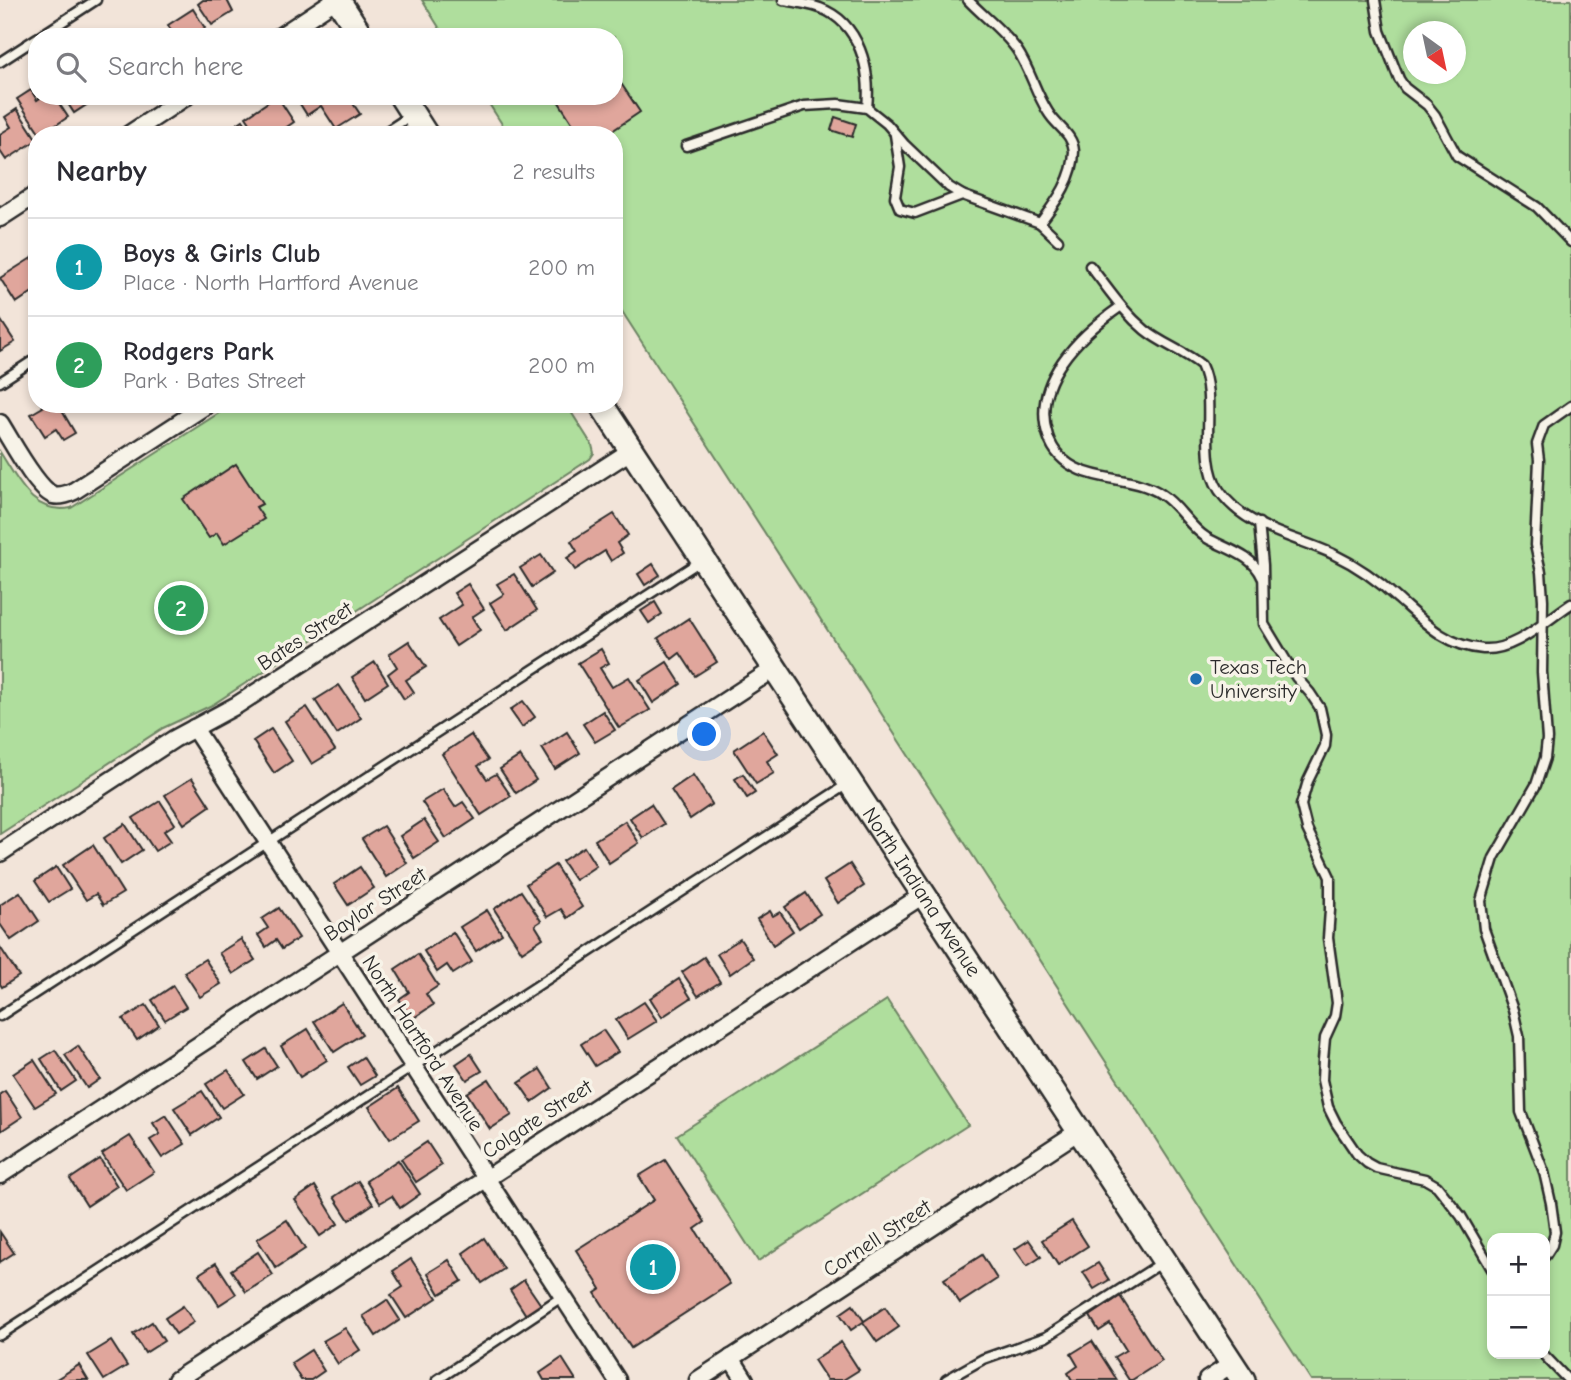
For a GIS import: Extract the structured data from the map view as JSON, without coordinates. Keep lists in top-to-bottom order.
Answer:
{
  "streets": {
    "main road": ["North Indiana Avenue"],
    "street": [
      "Bates Street",
      "Baylor Street",
      "North Hartford Avenue",
      "Colgate Street",
      "Cornell Street"
    ]
  },
  "crossings": [
    ["Bates Street", "North Indiana Avenue"],
    ["Bates Street", "North Hartford Avenue"],
    ["North Indiana Avenue", "Baylor Street"],
    ["North Indiana Avenue", "Colgate Street"],
    ["North Indiana Avenue", "Cornell Street"],
    ["Baylor Street", "North Hartford Avenue"],
    ["North Hartford Avenue", "Colgate Street"]
  ],
  "places": ["Texas Tech University"],
  "north": "bottom right",
  "page": {
    "search": "Search here",
    "heading": ["Nearby", "2 results"],
    "list": [
      {
        "mark": "1",
        "name": "Boys & Girls Club",
        "note": "Place · North Hartford Avenue",
        "value": "200 m"
      },
      {
        "mark": "2",
        "name": "Rodgers Park",
        "note": "Park · Bates Street",
        "value": "200 m"
      }
    ],
    "pins": ["2", "1"],
    "map_buttons": ["+", "−"]
  }
}
